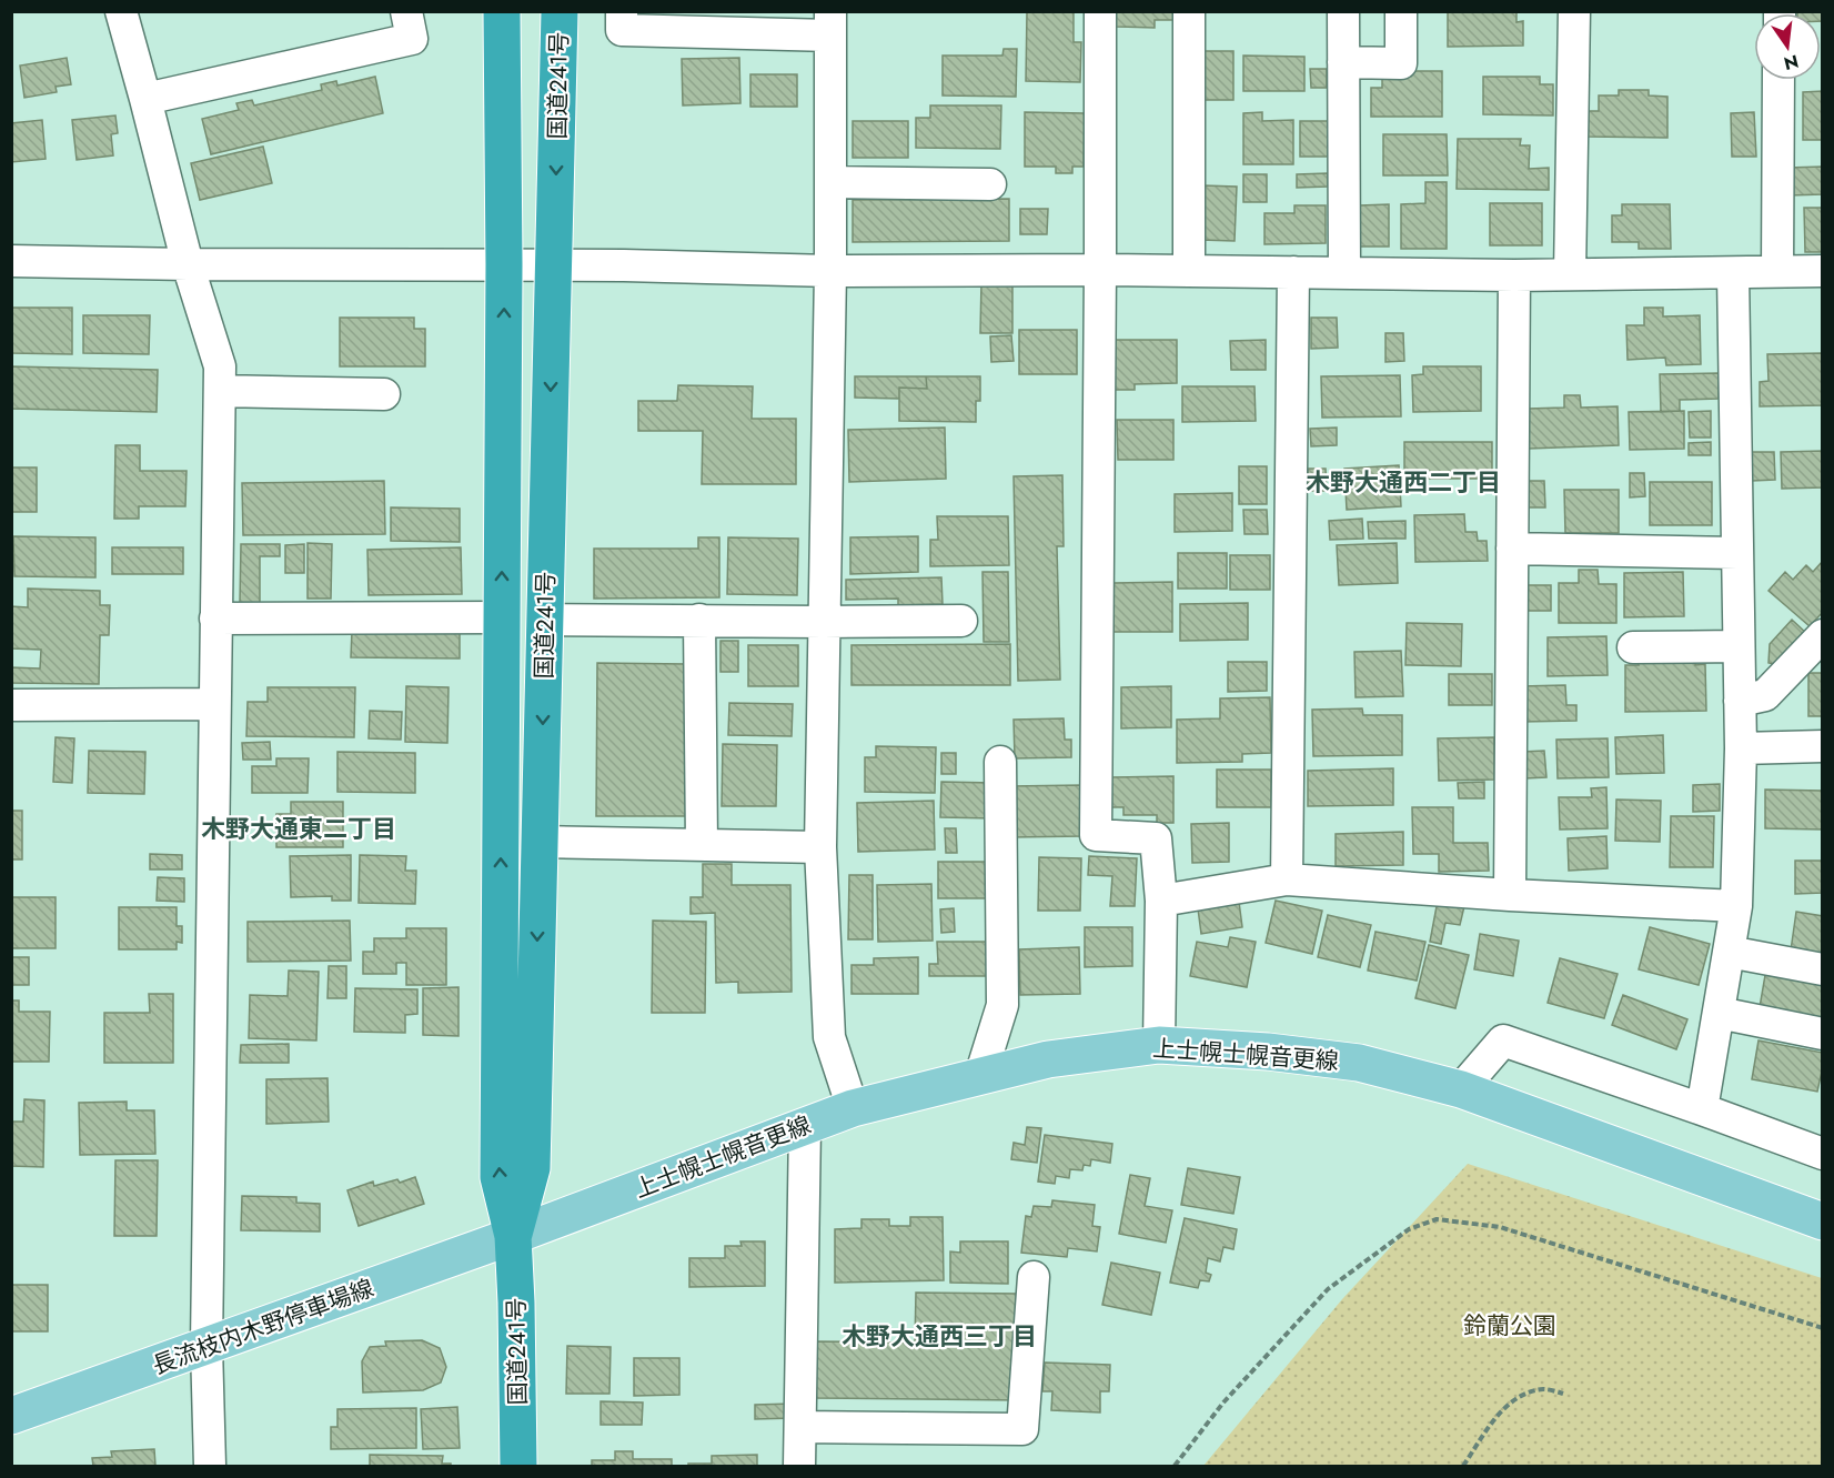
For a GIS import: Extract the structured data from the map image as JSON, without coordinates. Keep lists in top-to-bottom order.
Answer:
{
  "streets": {
    "highway": ["国道241号"],
    "main road": ["上士幌士幌音更線", "長流枝内木野停車場線"]
  },
  "crossings": [
    ["国道241号", "上士幌士幌音更線"],
    ["国道241号", "長流枝内木野停車場線"],
    ["上士幌士幌音更線", "長流枝内木野停車場線"]
  ],
  "districts": ["木野大通西二丁目", "木野大通東二丁目", "木野大通西三丁目"],
  "parks": ["鈴蘭公園"],
  "north": "bottom"
}
